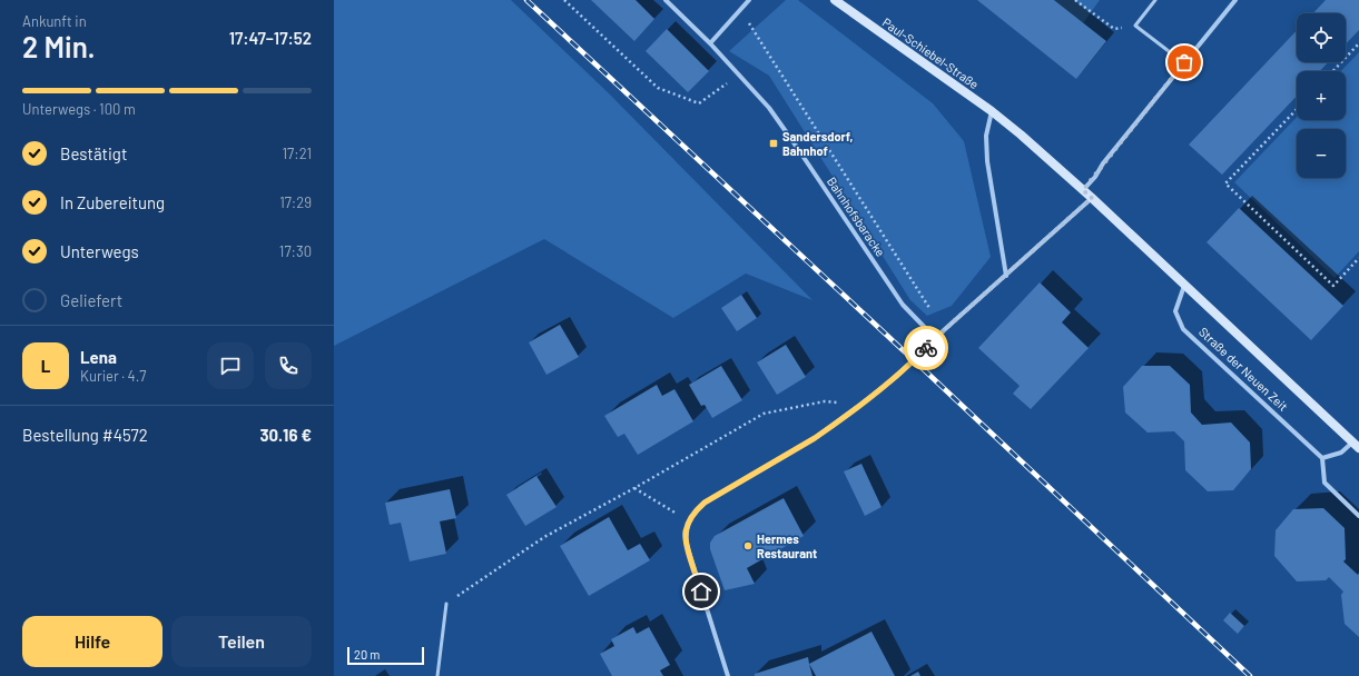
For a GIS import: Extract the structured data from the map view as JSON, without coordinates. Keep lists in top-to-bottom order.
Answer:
{
  "streets": {
    "street": ["Paul-Schiebel-Straße", "Bahnhofsbaracke", "Straße der Neuen Zeit"]
  },
  "crossings": [
    ["Paul-Schiebel-Straße", "Straße der Neuen Zeit"]
  ],
  "places": {
    "transit": ["Sandersdorf, Bahnhof"],
    "other": ["Hermes Restaurant"]
  },
  "scale_bar": "20 m",
  "page": {
    "heading": ["2 Min.", "Ankunft in", "17:47–17:52"],
    "panel": [
      "Lena",
      "Kurier · 4.7",
      "Bestellung #4572",
      "30.16 €"
    ],
    "map_buttons": ["+", "−"],
    "bar": "Unterwegs · 100 m",
    "list": [
      ["Bestätigt", "17:21"],
      ["In Zubereitung", "17:29"],
      ["Unterwegs", "17:30"],
      "Geliefert"
    ],
    "round": "L",
    "buttons": ["Hilfe", "Teilen"],
    "scale": "20 m"
  }
}
